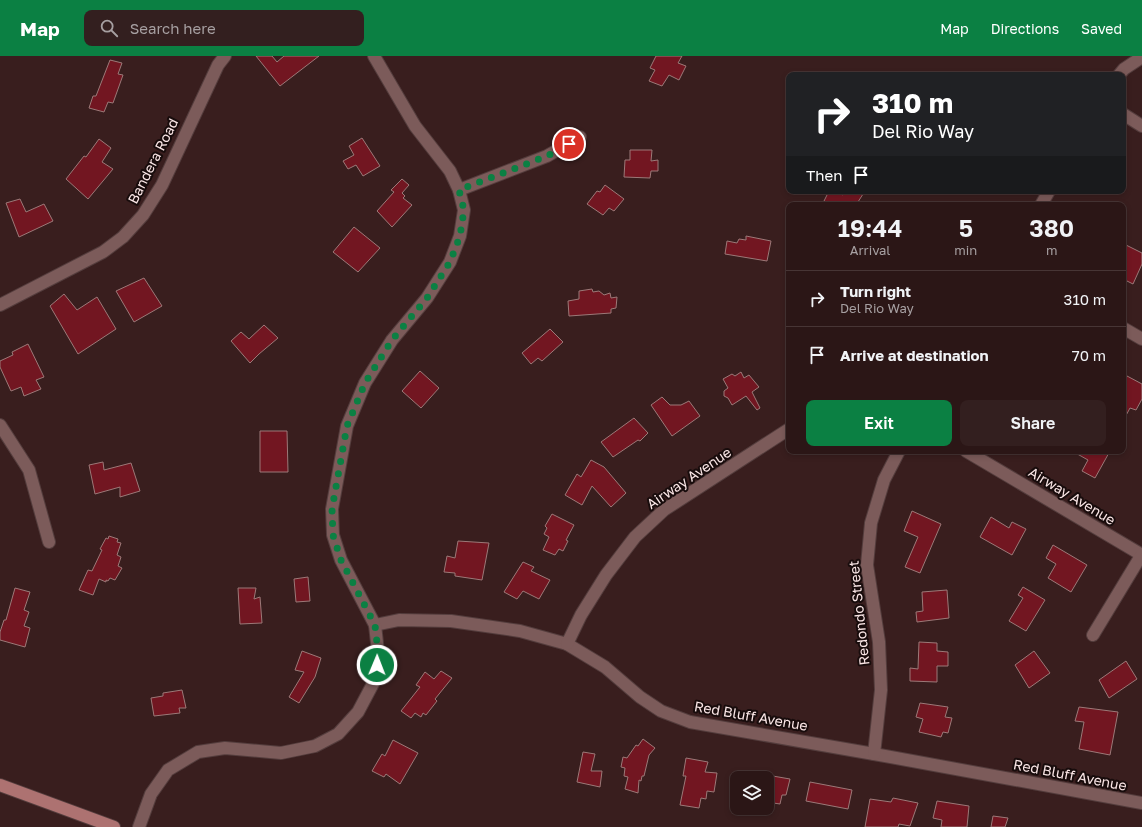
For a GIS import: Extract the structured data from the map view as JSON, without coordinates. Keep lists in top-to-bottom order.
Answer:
{
  "streets": {
    "street": [
      "Bandera Road",
      "Airway Avenue",
      "Redondo Street",
      "Red Bluff Avenue"
    ]
  },
  "crossings": [
    ["Airway Avenue", "Red Bluff Avenue"],
    ["Redondo Street", "Red Bluff Avenue"]
  ],
  "page": {
    "header": "Map",
    "search": "Search here",
    "nav": ["Map", "Directions", "Saved"],
    "turn": ["310 m", "Del Rio Way"],
    "then": "Then",
    "eta": [
      "19:44",
      "Arrival",
      "5",
      "min",
      "380",
      "m"
    ],
    "list": [
      {
        "name": "Turn right",
        "note": "Del Rio Way",
        "value": "310 m"
      },
      {
        "name": "Arrive at destination",
        "value": "70 m"
      }
    ],
    "buttons": ["Exit", "Share"]
  }
}
